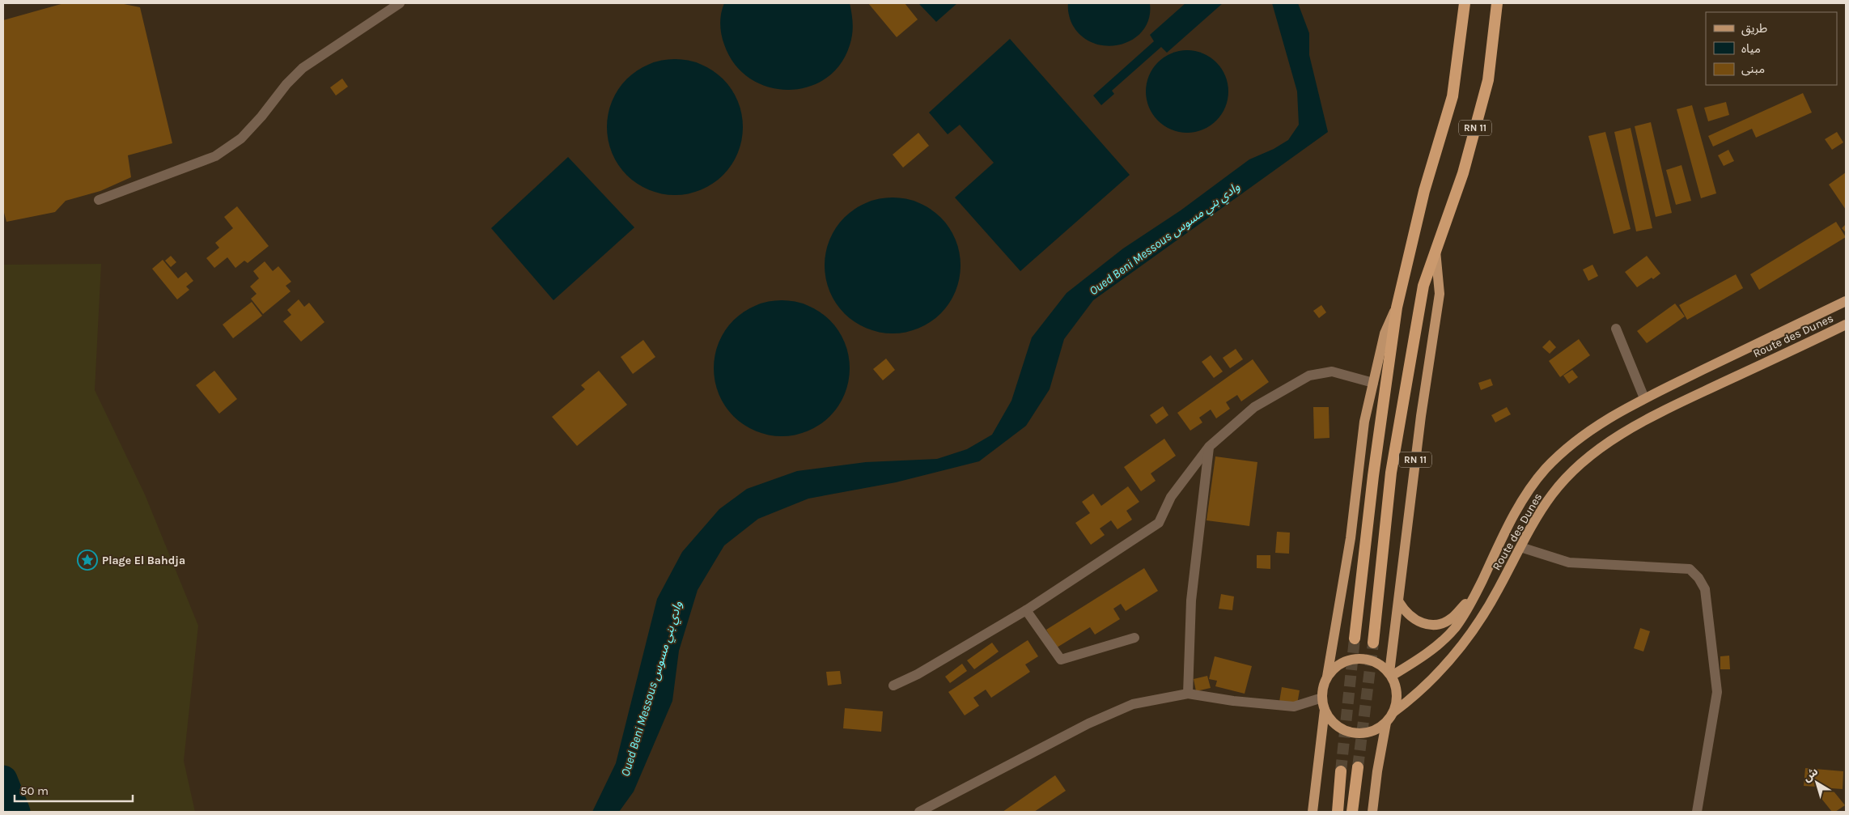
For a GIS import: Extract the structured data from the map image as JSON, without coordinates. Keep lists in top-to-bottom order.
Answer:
{
  "streets": {
    "highway": ["RN 11"],
    "main road": ["Route des Dunes"]
  },
  "crossings": [
    ["RN 11", "Route des Dunes"]
  ],
  "water": ["Oued Beni Messous وادي بني مسوس"],
  "places": {
    "place": ["Plage El Bahdja"]
  },
  "legend": ["طريق", "مياه", "مبنى"],
  "scale_bar": "50 m",
  "north": "top left"
}
